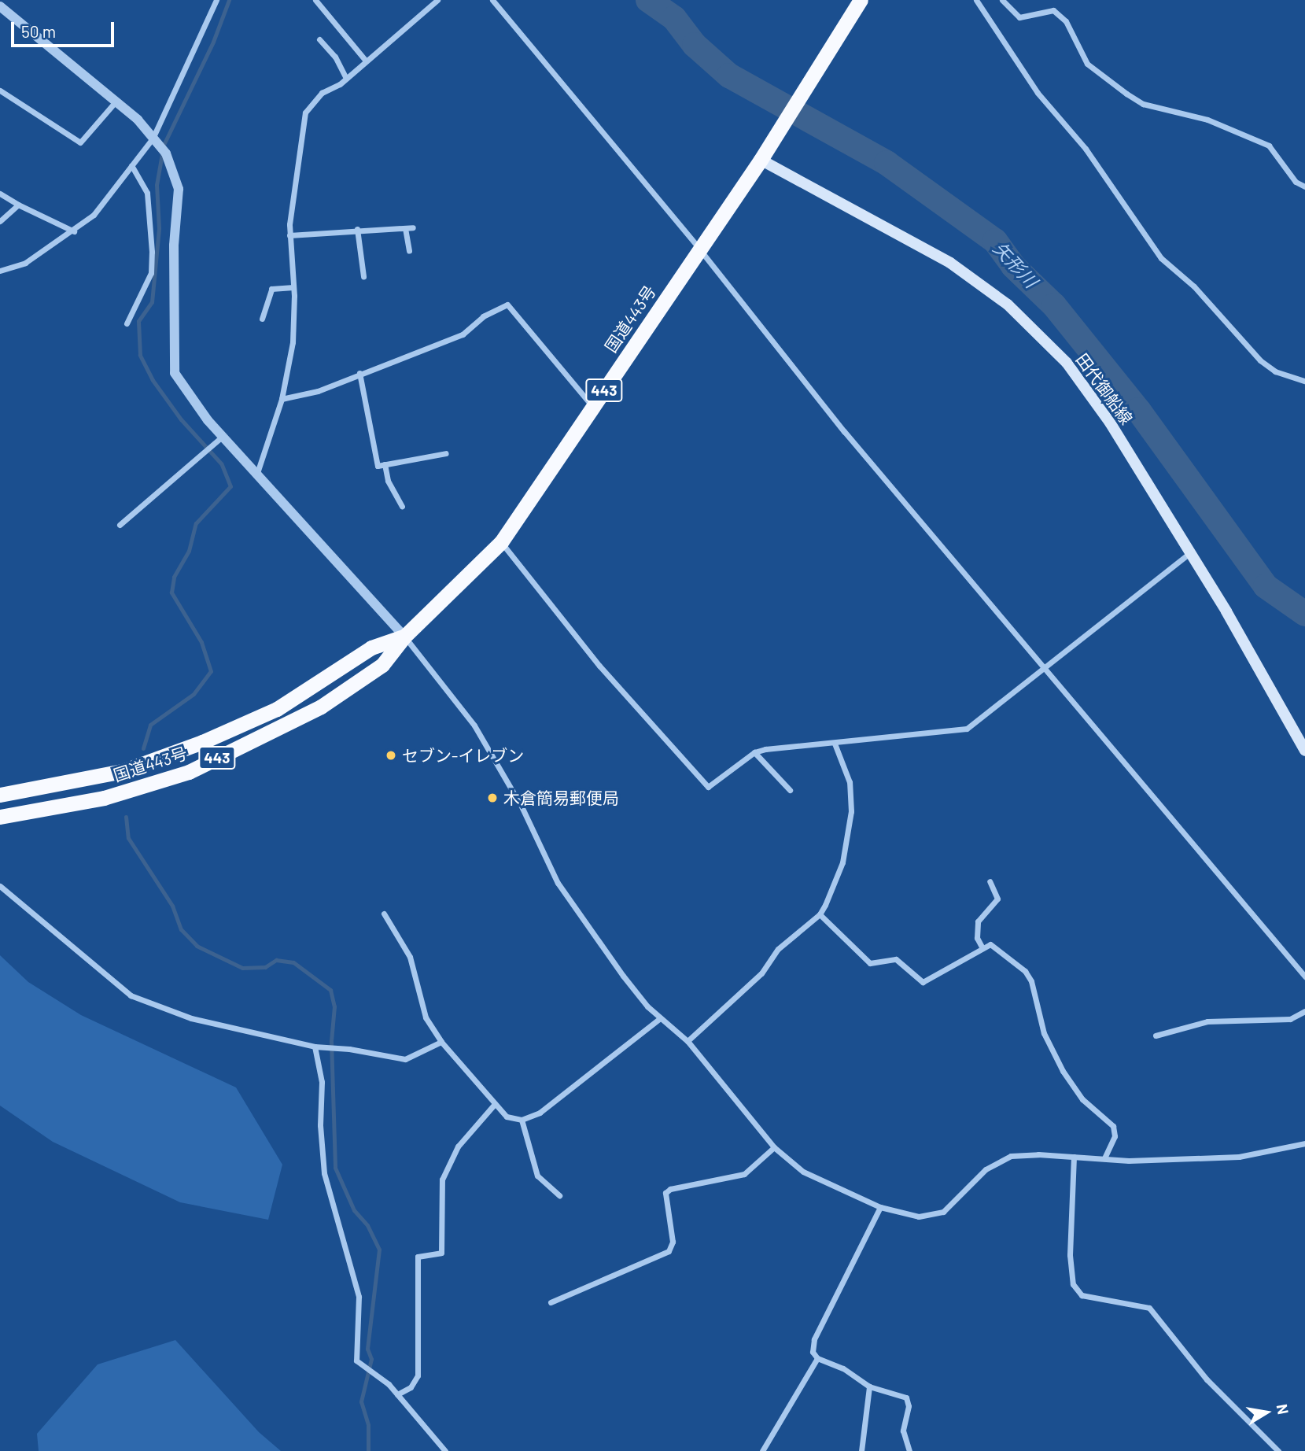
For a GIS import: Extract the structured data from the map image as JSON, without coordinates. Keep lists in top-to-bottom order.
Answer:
{
  "streets": {
    "highway": ["国道443号", "443"],
    "main road": ["田代御船線"]
  },
  "crossings": [
    ["国道443号", "田代御船線"]
  ],
  "water": ["矢形川"],
  "places": ["セブン-イレブン", "木倉簡易郵便局"],
  "scale_bar": "50 m",
  "north": "right"
}
